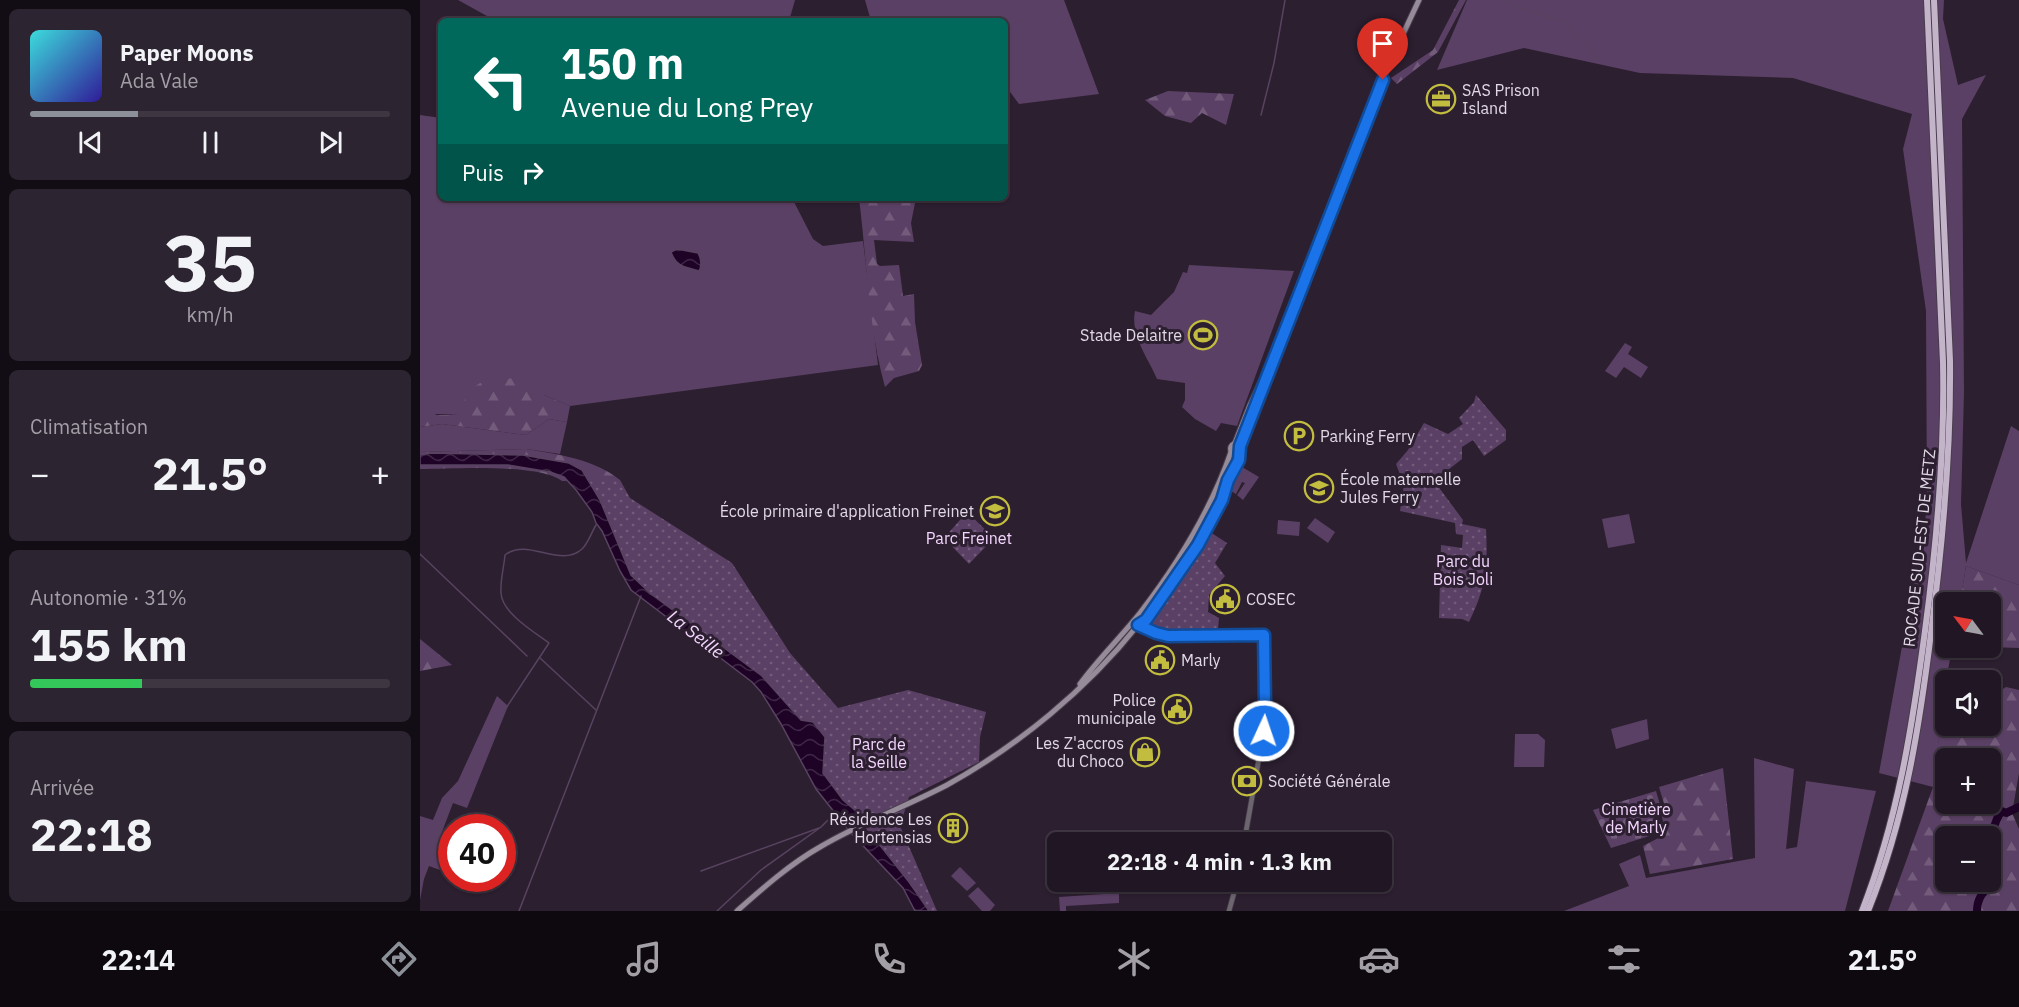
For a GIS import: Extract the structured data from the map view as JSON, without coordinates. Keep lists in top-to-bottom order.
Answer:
{
  "streets": {
    "highway": ["ROCADE SUD-EST DE METZ"]
  },
  "water": ["La Seille"],
  "parks": [
    "Parc Freinet",
    "Parc du Bois Joli",
    "Parc de la Seille",
    "Cimetière de Marly"
  ],
  "places": {
    "office": ["SAS Prison Island"],
    "sports": ["Stade Delaitre"],
    "parking": ["Parking Ferry"],
    "school or university": ["École maternelle Jules Ferry", "École primaire d'application Freinet"],
    "public building": ["COSEC", "Marly", "Police municipale"],
    "shop": ["Les Z'accros du Choco"],
    "bank": ["Société Générale"],
    "building": ["Résidence Les Hortensias"]
  },
  "north": "top left",
  "page": {
    "turn": ["150 m", "Avenue du Long Prey"],
    "song": ["Paper Moons", "Ada Vale"],
    "then": "Puis",
    "tile": [
      ["35", "km/h"],
      "Climatisation",
      ["Autonomie · 31%", "155 km"],
      ["Arrivée", "22:18"]
    ],
    "heat": ["−", "21.5°", "+"],
    "map_buttons": ["+", "−"],
    "limit": "40",
    "trip": "22:18 · 4 min · 1.3 km",
    "tabs": ["22:14", "21.5°"]
  }
}
